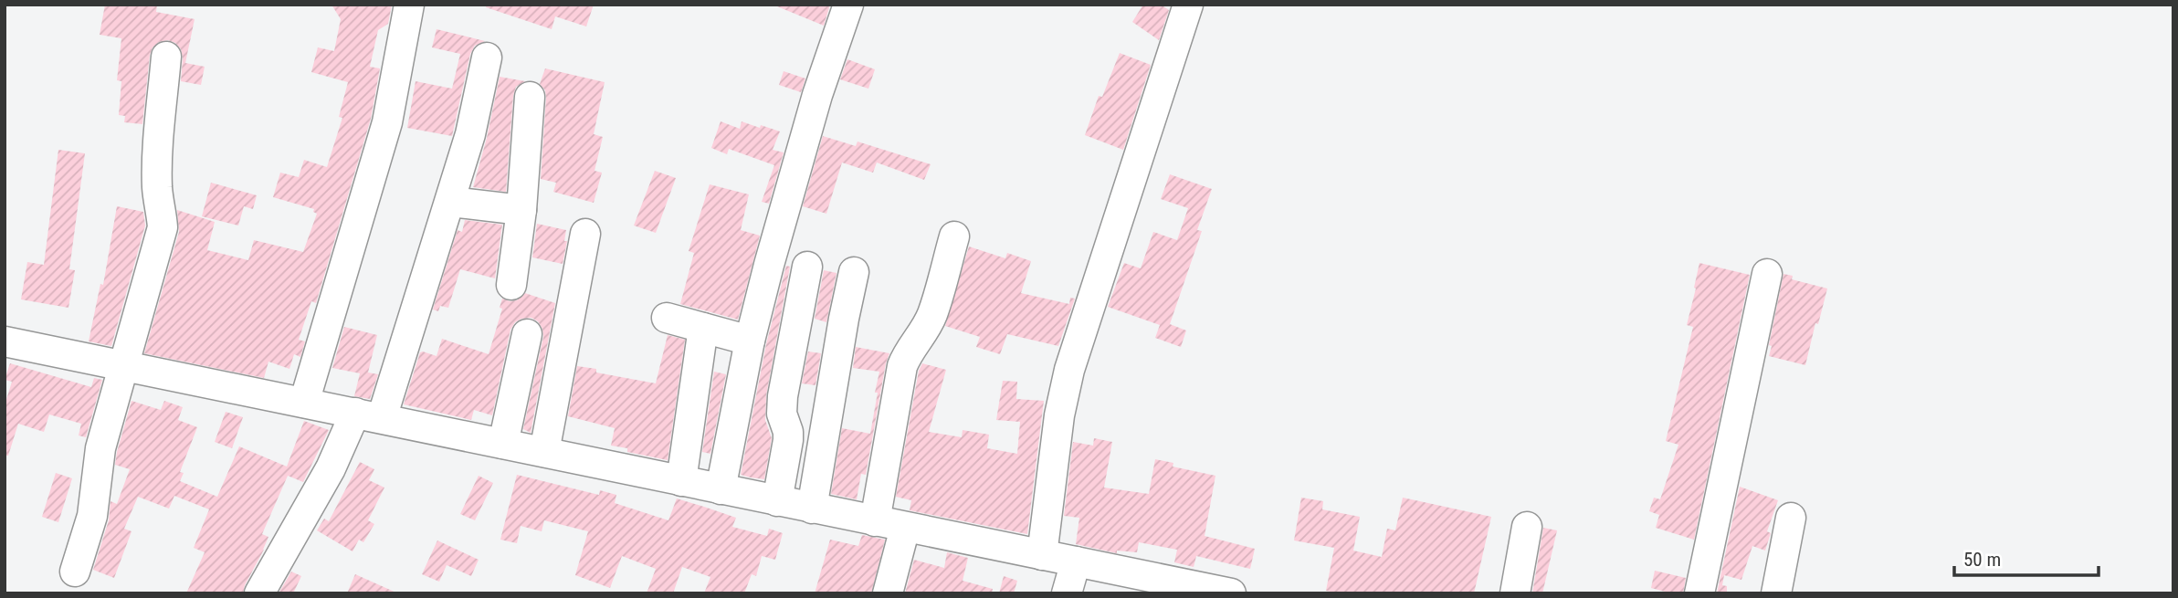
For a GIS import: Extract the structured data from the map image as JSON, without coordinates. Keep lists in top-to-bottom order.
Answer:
{
  "scale_bar": "50 m"
}
